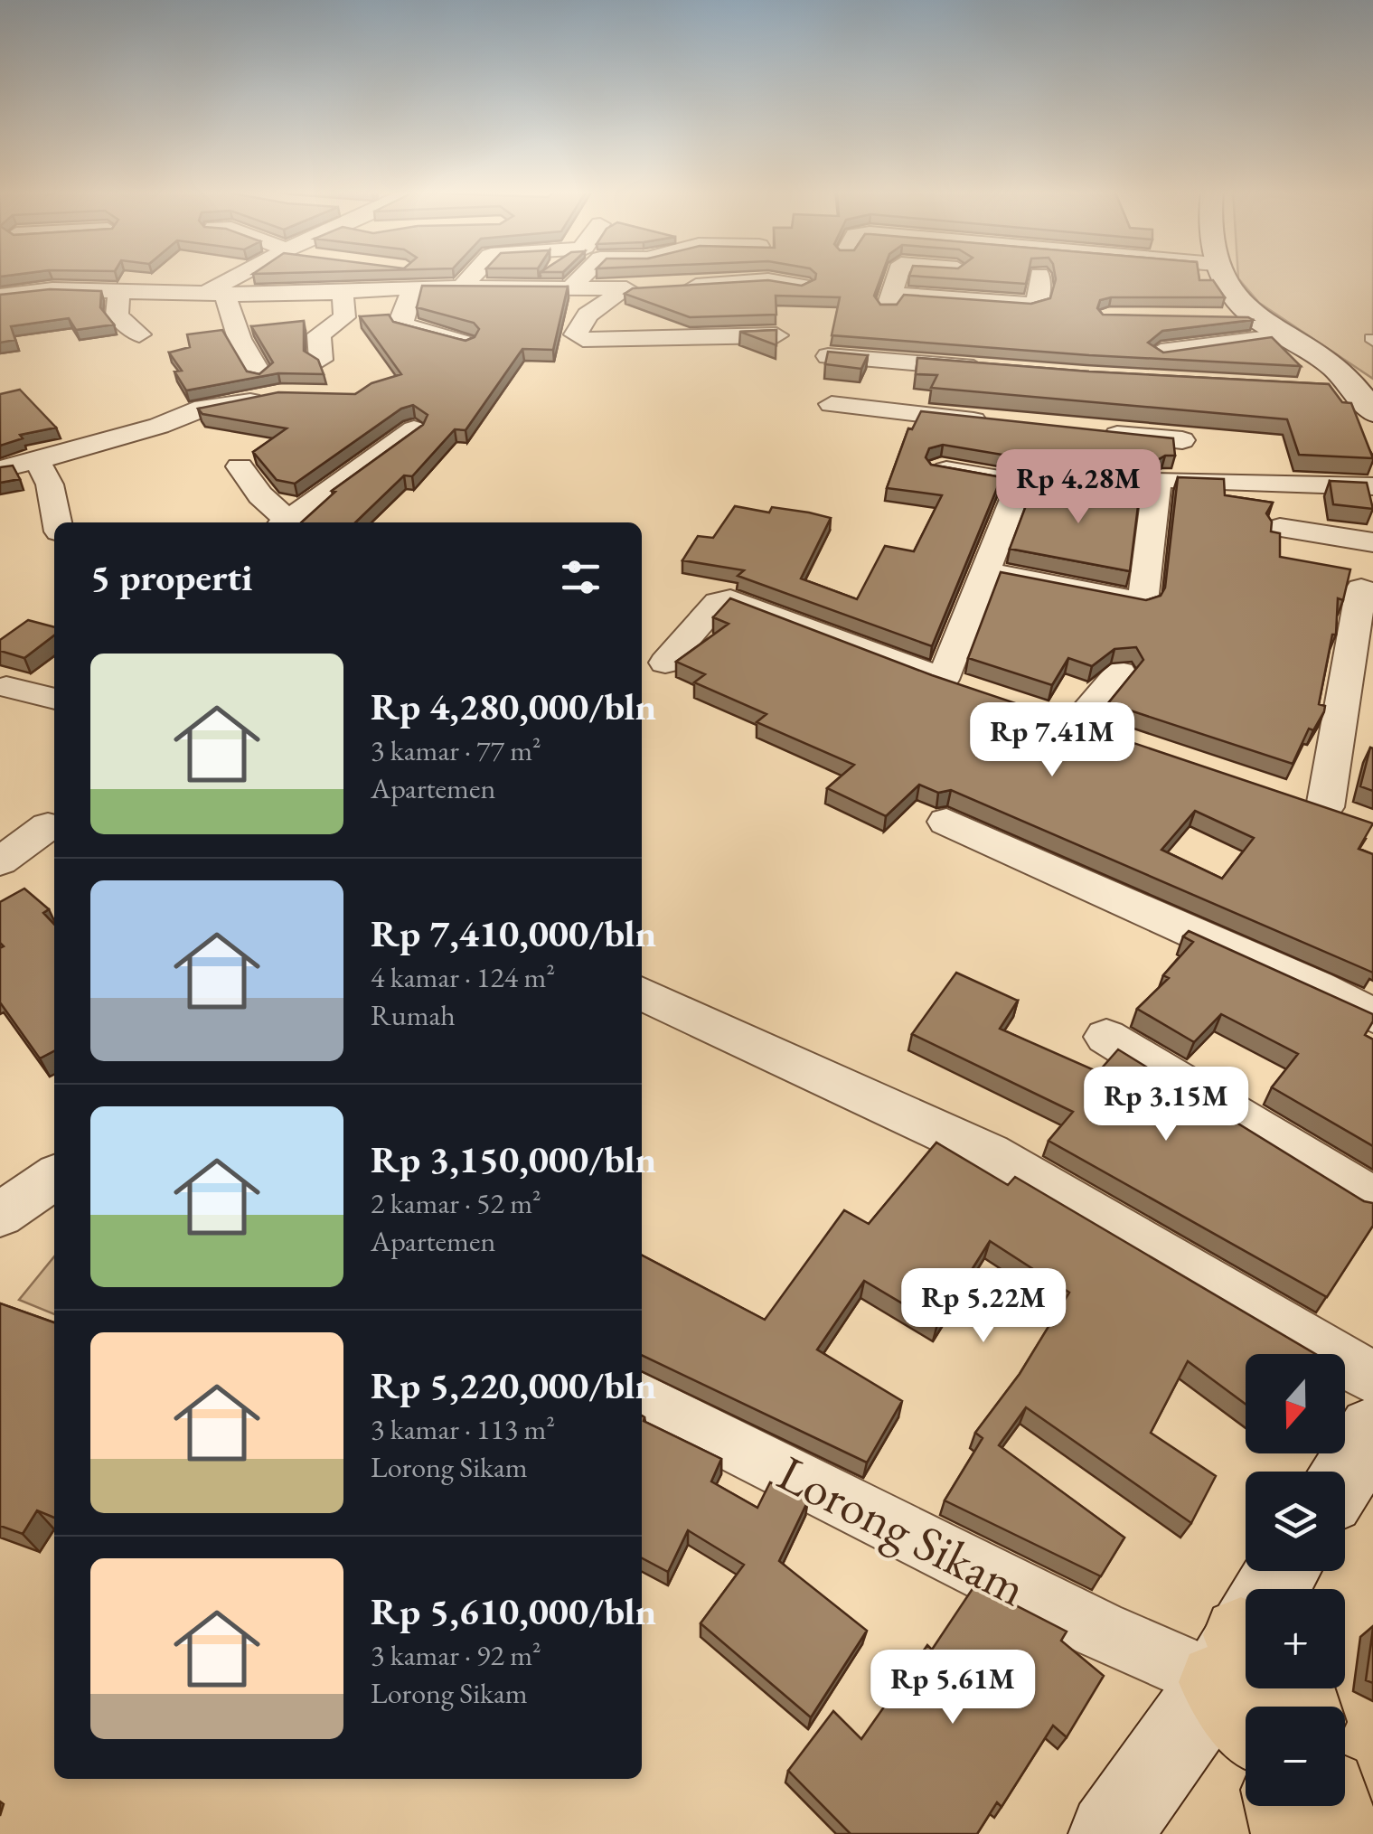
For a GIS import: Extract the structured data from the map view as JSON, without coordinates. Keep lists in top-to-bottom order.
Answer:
{
  "streets": {
    "street": ["Lorong Sikam"]
  },
  "north": "bottom",
  "page": {
    "price": [
      "Rp 4.28M",
      "Rp 7.41M",
      "Rp 3.15M",
      "Rp 5.22M",
      "Rp 5.61M"
    ],
    "heading": "5 properti",
    "list": [
      {
        "name": "Rp 4,280,000/bln",
        "note": "3 kamar · 77 m² · Apartemen"
      },
      {
        "name": "Rp 7,410,000/bln",
        "note": "4 kamar · 124 m² · Rumah"
      },
      {
        "name": "Rp 3,150,000/bln",
        "note": "2 kamar · 52 m² · Apartemen"
      },
      {
        "name": "Rp 5,220,000/bln",
        "note": "3 kamar · 113 m² · Lorong Sikam"
      },
      {
        "name": "Rp 5,610,000/bln",
        "note": "3 kamar · 92 m² · Lorong Sikam"
      }
    ],
    "map_buttons": ["+", "−"]
  }
}
